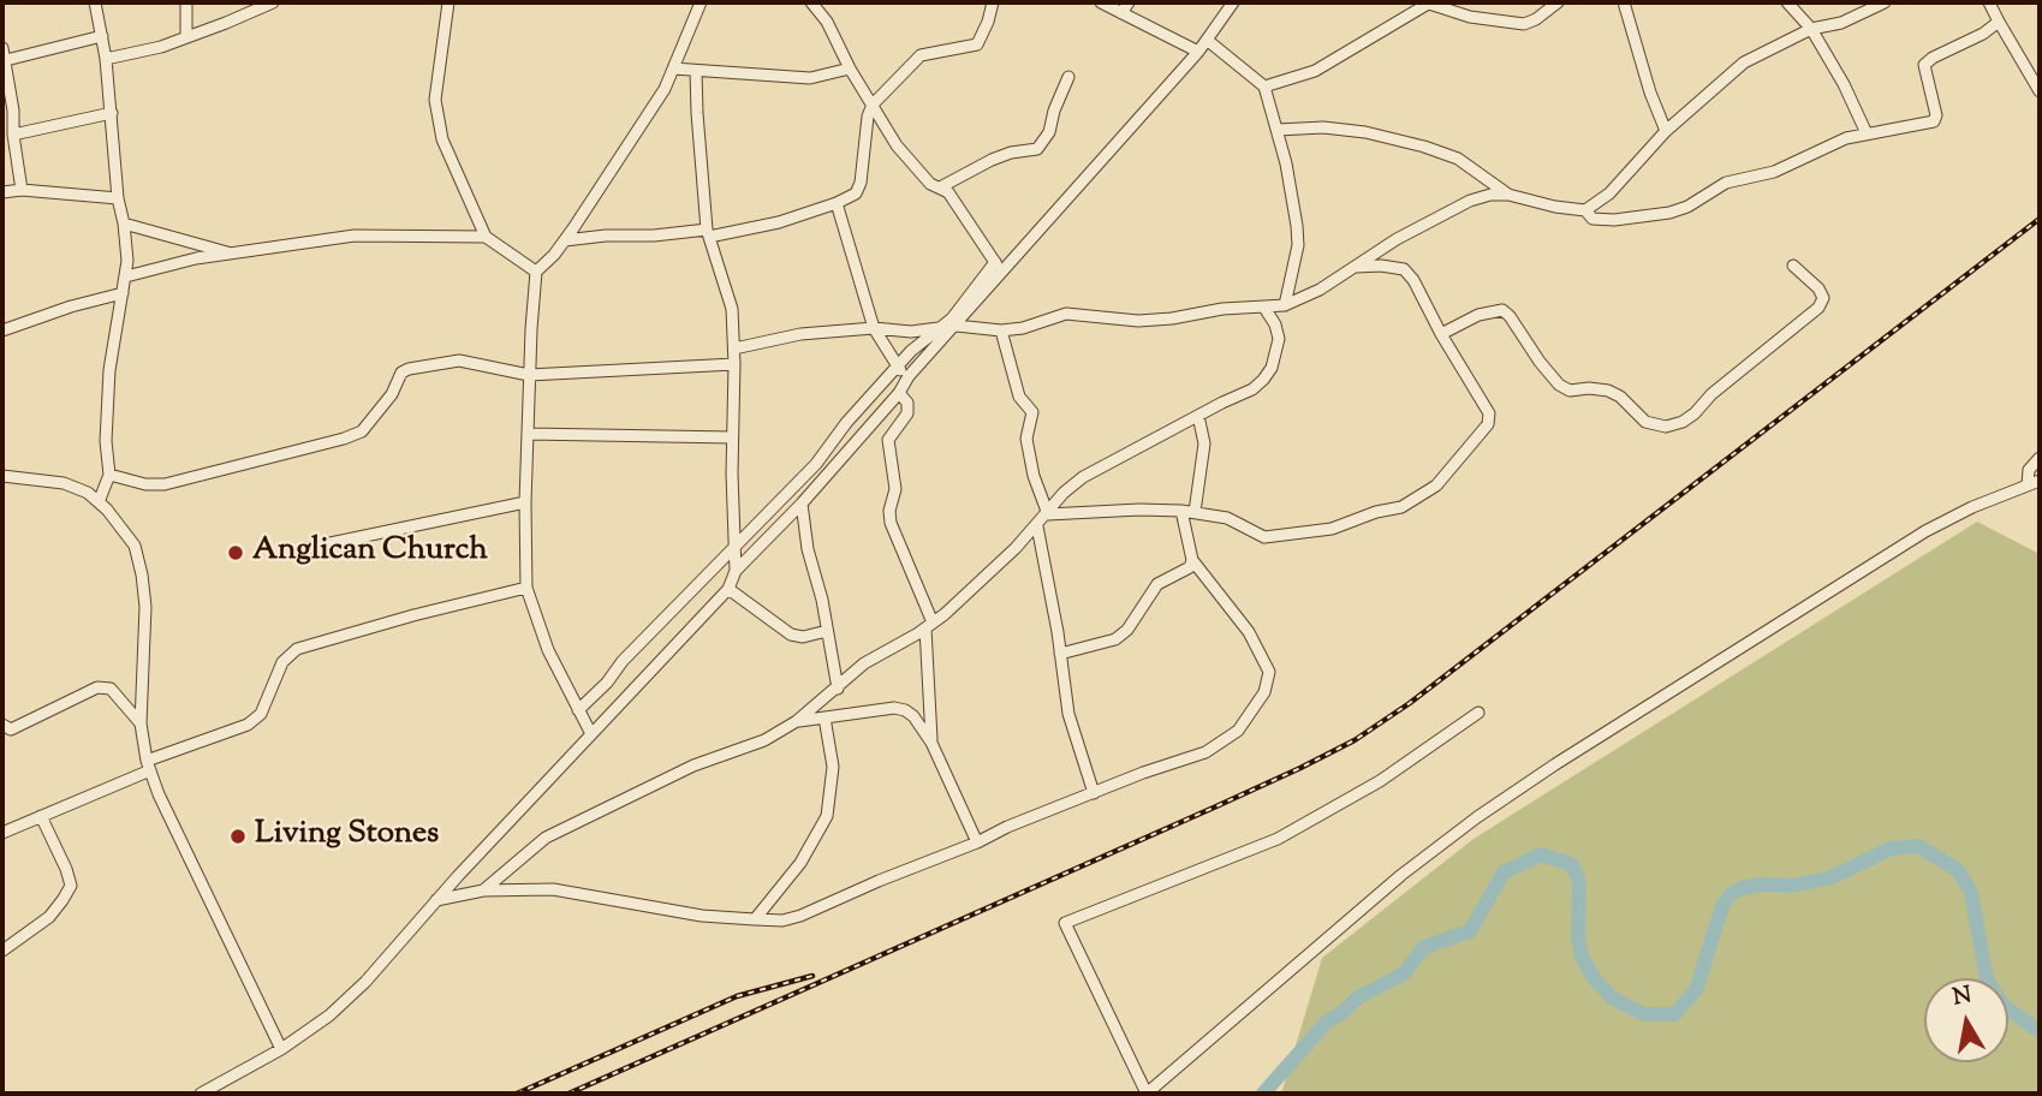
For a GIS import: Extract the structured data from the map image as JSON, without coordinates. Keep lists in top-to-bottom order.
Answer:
{
  "places": ["Anglican Church", "Living Stones"],
  "north": "top"
}
